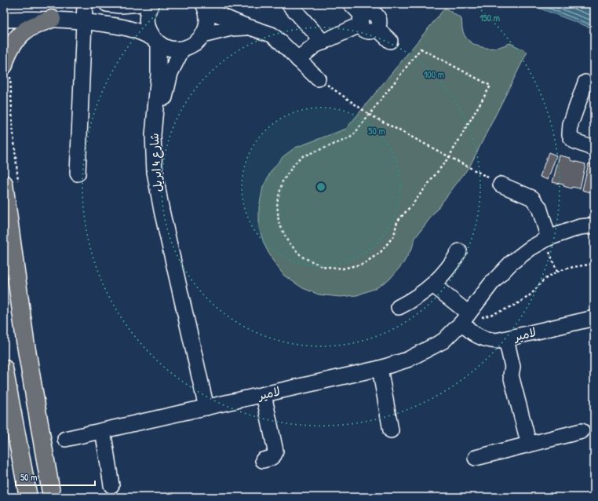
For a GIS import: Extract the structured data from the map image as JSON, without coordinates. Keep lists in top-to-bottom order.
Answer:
{
  "streets": {
    "street": ["شارع 4 ابريل", "لامير"]
  },
  "crossings": [
    ["شارع 4 ابريل", "لامير"]
  ],
  "scale_bar": "50 m",
  "rings": ["150 m", "100 m", "50 m"]
}
